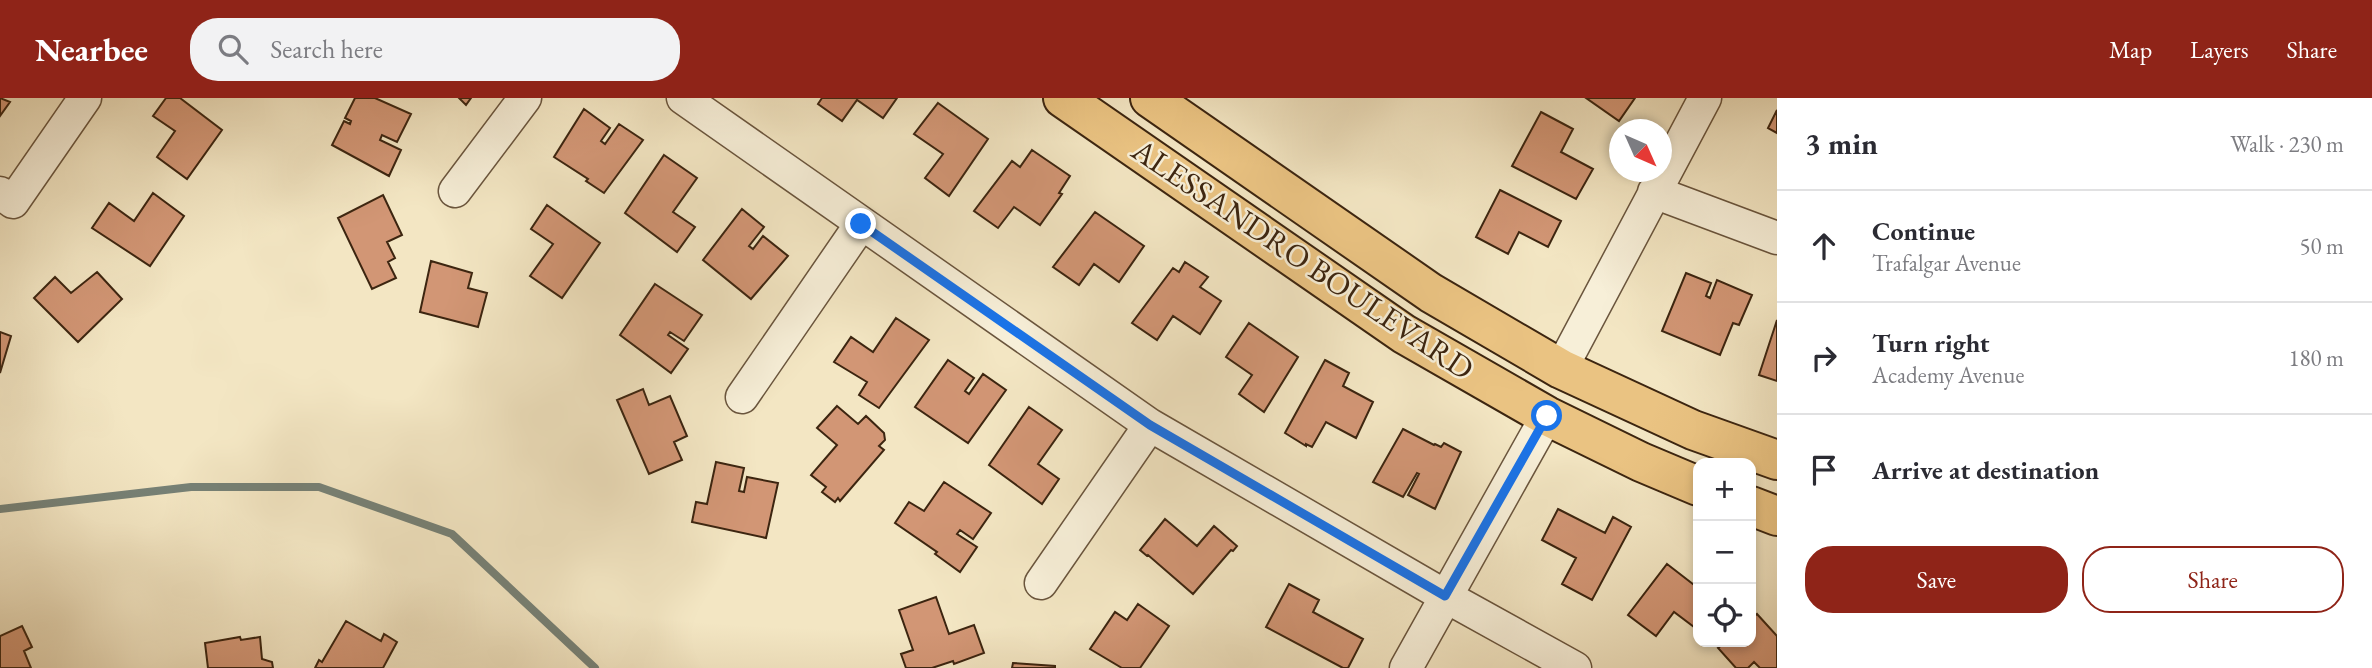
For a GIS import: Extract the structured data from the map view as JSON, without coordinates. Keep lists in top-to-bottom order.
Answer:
{
  "streets": {
    "main road": ["ALESSANDRO BOULEVARD"]
  },
  "north": "bottom right",
  "page": {
    "header": "Nearbee",
    "search": "Search here",
    "nav": ["Map", "Layers", "Share"],
    "heading": ["3 min", "Walk · 230 m"],
    "list": [
      ["Continue", "Trafalgar Avenue", "50 m"],
      ["Turn right", "Academy Avenue", "180 m"],
      "Arrive at destination"
    ],
    "map_buttons": ["+", "−"],
    "buttons": ["Save", "Share"]
  }
}
